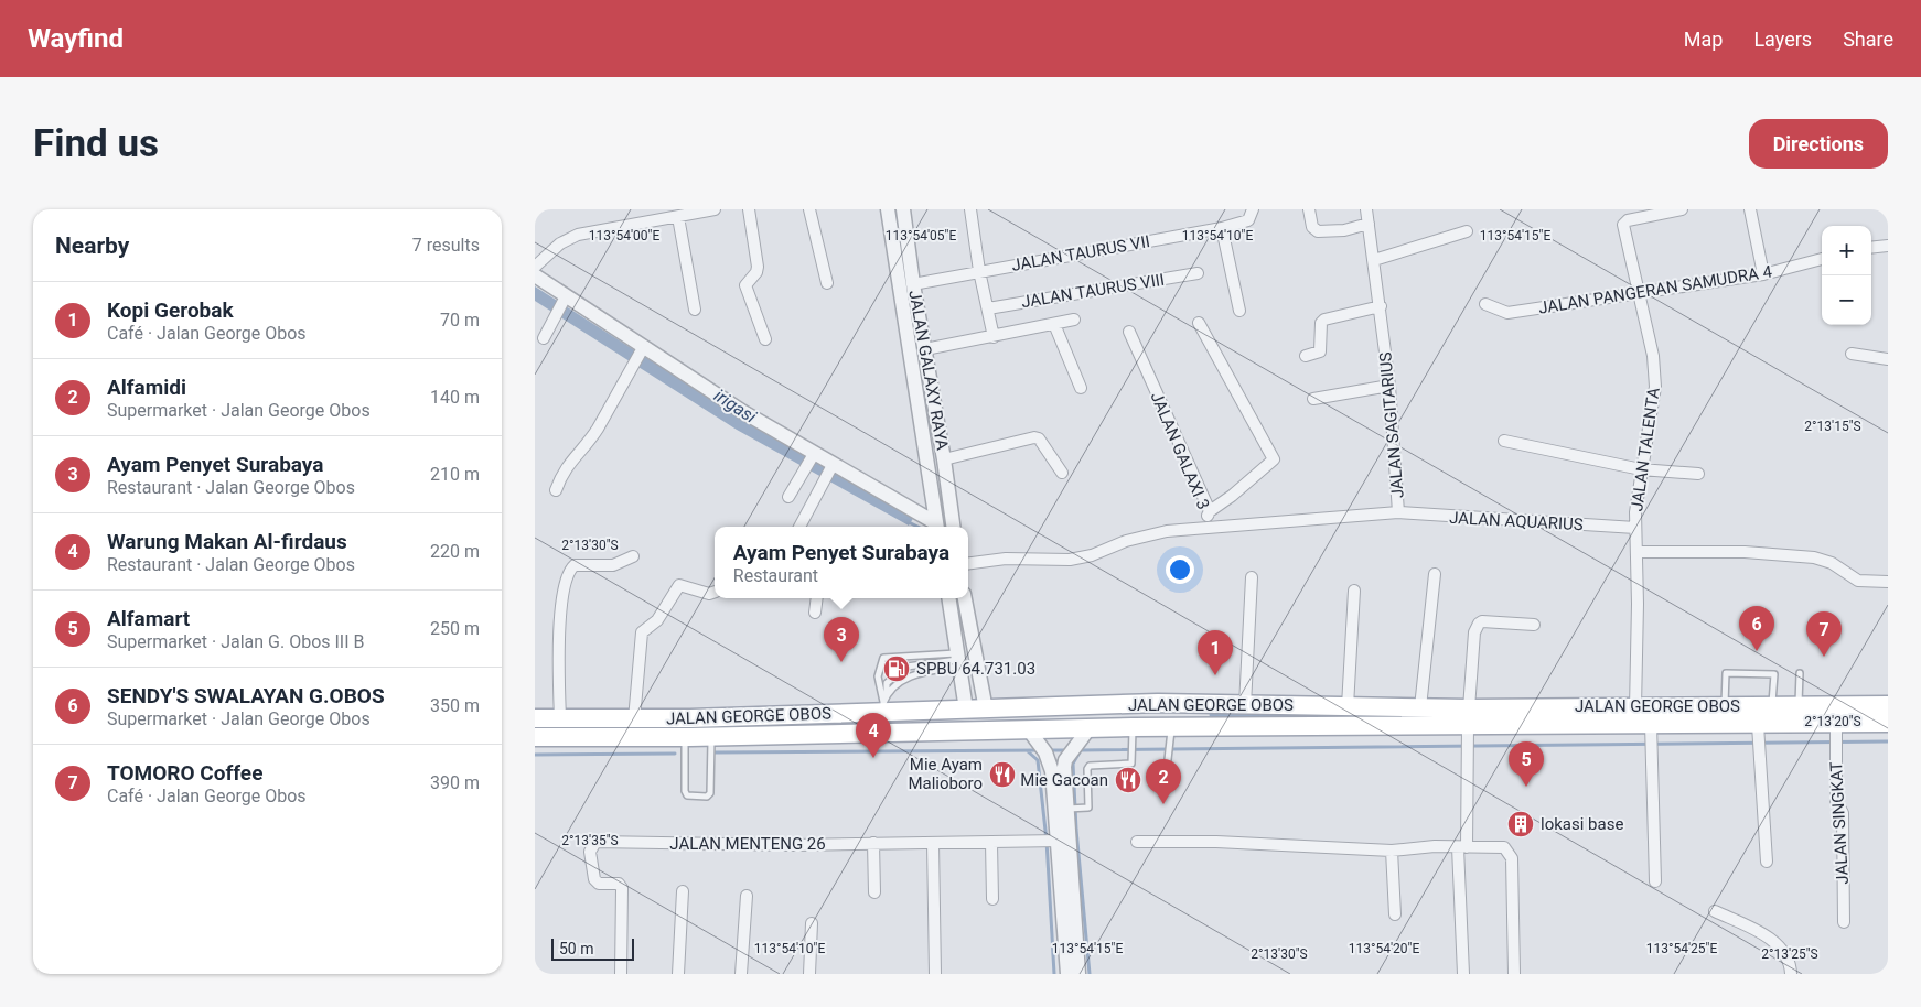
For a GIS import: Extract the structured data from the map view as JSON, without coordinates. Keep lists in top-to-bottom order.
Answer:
{
  "streets": {
    "main road": ["JALAN GEORGE OBOS"],
    "street": [
      "JALAN TAURUS VII",
      "JALAN PANGERAN SAMUDRA 4",
      "JALAN TAURUS VIII",
      "JALAN GALAXY RAYA",
      "JALAN SAGITARIUS",
      "JALAN TALENTA",
      "JALAN GALAXI 3",
      "JALAN AQUARIUS",
      "JALAN SINGKAT",
      "JALAN MENTENG 26"
    ]
  },
  "crossings": [
    ["JALAN TAURUS VII", "JALAN GALAXY RAYA"],
    ["JALAN PANGERAN SAMUDRA 4", "JALAN TALENTA"],
    ["JALAN SAGITARIUS", "JALAN GALAXI 3"],
    ["JALAN SAGITARIUS", "JALAN AQUARIUS"],
    ["JALAN TALENTA", "JALAN AQUARIUS"],
    ["JALAN TALENTA", "JALAN GEORGE OBOS"],
    ["JALAN GEORGE OBOS", "JALAN SINGKAT"]
  ],
  "water": ["irigasi"],
  "places": {
    "fuel station": ["SPBU 64.731.03"],
    "restaurant": ["Mie Ayam Malioboro", "Mie Gacoan"],
    "building": ["lokasi base"]
  },
  "scale_bar": "50 m",
  "page": {
    "header": "Wayfind",
    "nav": ["Map", "Layers", "Share"],
    "buttons": "Directions",
    "title": "Find us",
    "heading": ["Nearby", "7 results"],
    "map_buttons": ["+", "−"],
    "list": [
      {
        "mark": "1",
        "name": "Kopi Gerobak",
        "note": "Café · Jalan George Obos",
        "value": "70 m"
      },
      {
        "mark": "2",
        "name": "Alfamidi",
        "note": "Supermarket · Jalan George Obos",
        "value": "140 m"
      },
      {
        "mark": "3",
        "name": "Ayam Penyet Surabaya",
        "note": "Restaurant · Jalan George Obos",
        "value": "210 m"
      },
      {
        "mark": "4",
        "name": "Warung Makan Al-firdaus",
        "note": "Restaurant · Jalan George Obos",
        "value": "220 m"
      },
      {
        "mark": "5",
        "name": "Alfamart",
        "note": "Supermarket · Jalan G. Obos III B",
        "value": "250 m"
      },
      {
        "mark": "6",
        "name": "SENDY'S SWALAYAN G.OBOS",
        "note": "Supermarket · Jalan George Obos",
        "value": "350 m"
      },
      {
        "mark": "7",
        "name": "TOMORO Coffee",
        "note": "Café · Jalan George Obos",
        "value": "390 m"
      }
    ],
    "popup": ["Ayam Penyet Surabaya", "Restaurant"],
    "pins": [
      "6",
      "7",
      "3",
      "1",
      "4",
      "5",
      "2"
    ],
    "scale": "50 m"
  },
  "coordinates": [
    "113°54'00\"E",
    "113°54'05\"E",
    "113°54'10\"E",
    "113°54'15\"E",
    "2°13'15\"S",
    "2°13'30\"S",
    "2°13'20\"S",
    "2°13'35\"S",
    "113°54'20\"E",
    "113°54'25\"E",
    "2°13'25\"S"
  ]
}
